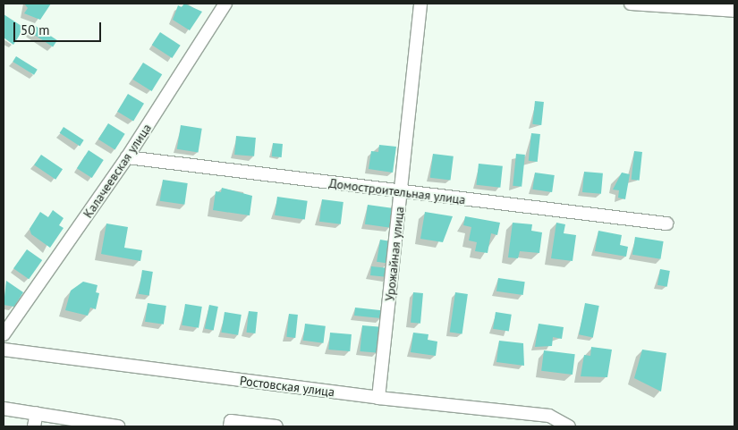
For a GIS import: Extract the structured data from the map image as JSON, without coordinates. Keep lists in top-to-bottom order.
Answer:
{
  "streets": {
    "street": [
      "Калачеевская улица",
      "Домостроительная улица",
      "Урожайная улица",
      "Ростовская улица"
    ]
  },
  "crossings": [
    ["Калачеевская улица", "Домостроительная улица"],
    ["Домостроительная улица", "Урожайная улица"],
    ["Урожайная улица", "Ростовская улица"]
  ],
  "scale_bar": "50 m"
}
